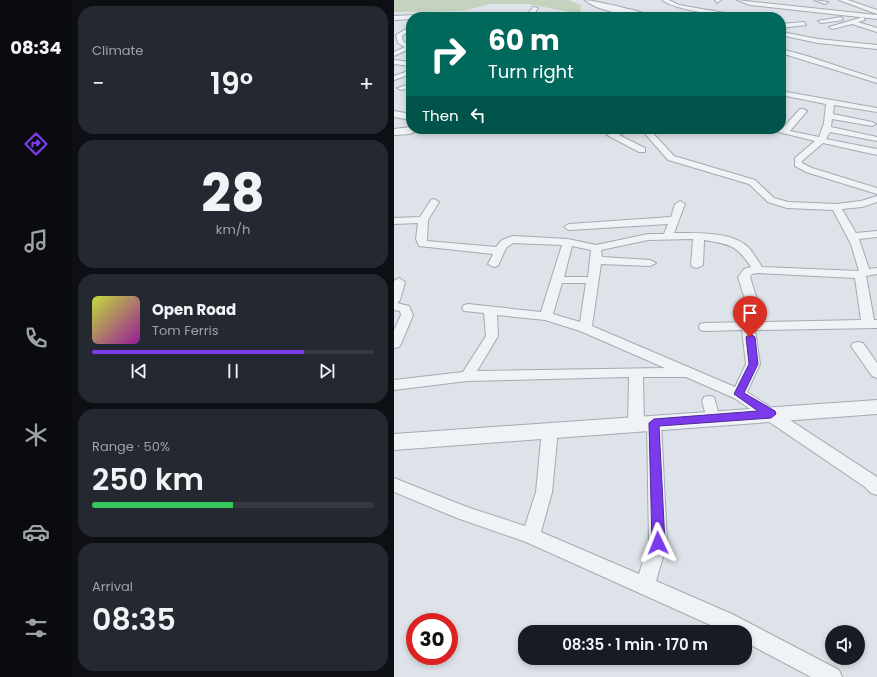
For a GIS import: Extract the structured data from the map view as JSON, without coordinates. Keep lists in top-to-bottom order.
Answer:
{
  "page": {
    "tabs": "08:34",
    "tile": [
      "Climate",
      ["28", "km/h"],
      ["Range · 50%", "250 km"],
      ["Arrival", "08:35"]
    ],
    "turn": ["60 m", "Turn right"],
    "heat": ["−", "19°", "+"],
    "then": "Then",
    "song": ["Open Road", "Tom Ferris"],
    "limit": "30",
    "trip": "08:35 · 1 min · 170 m"
  }
}
